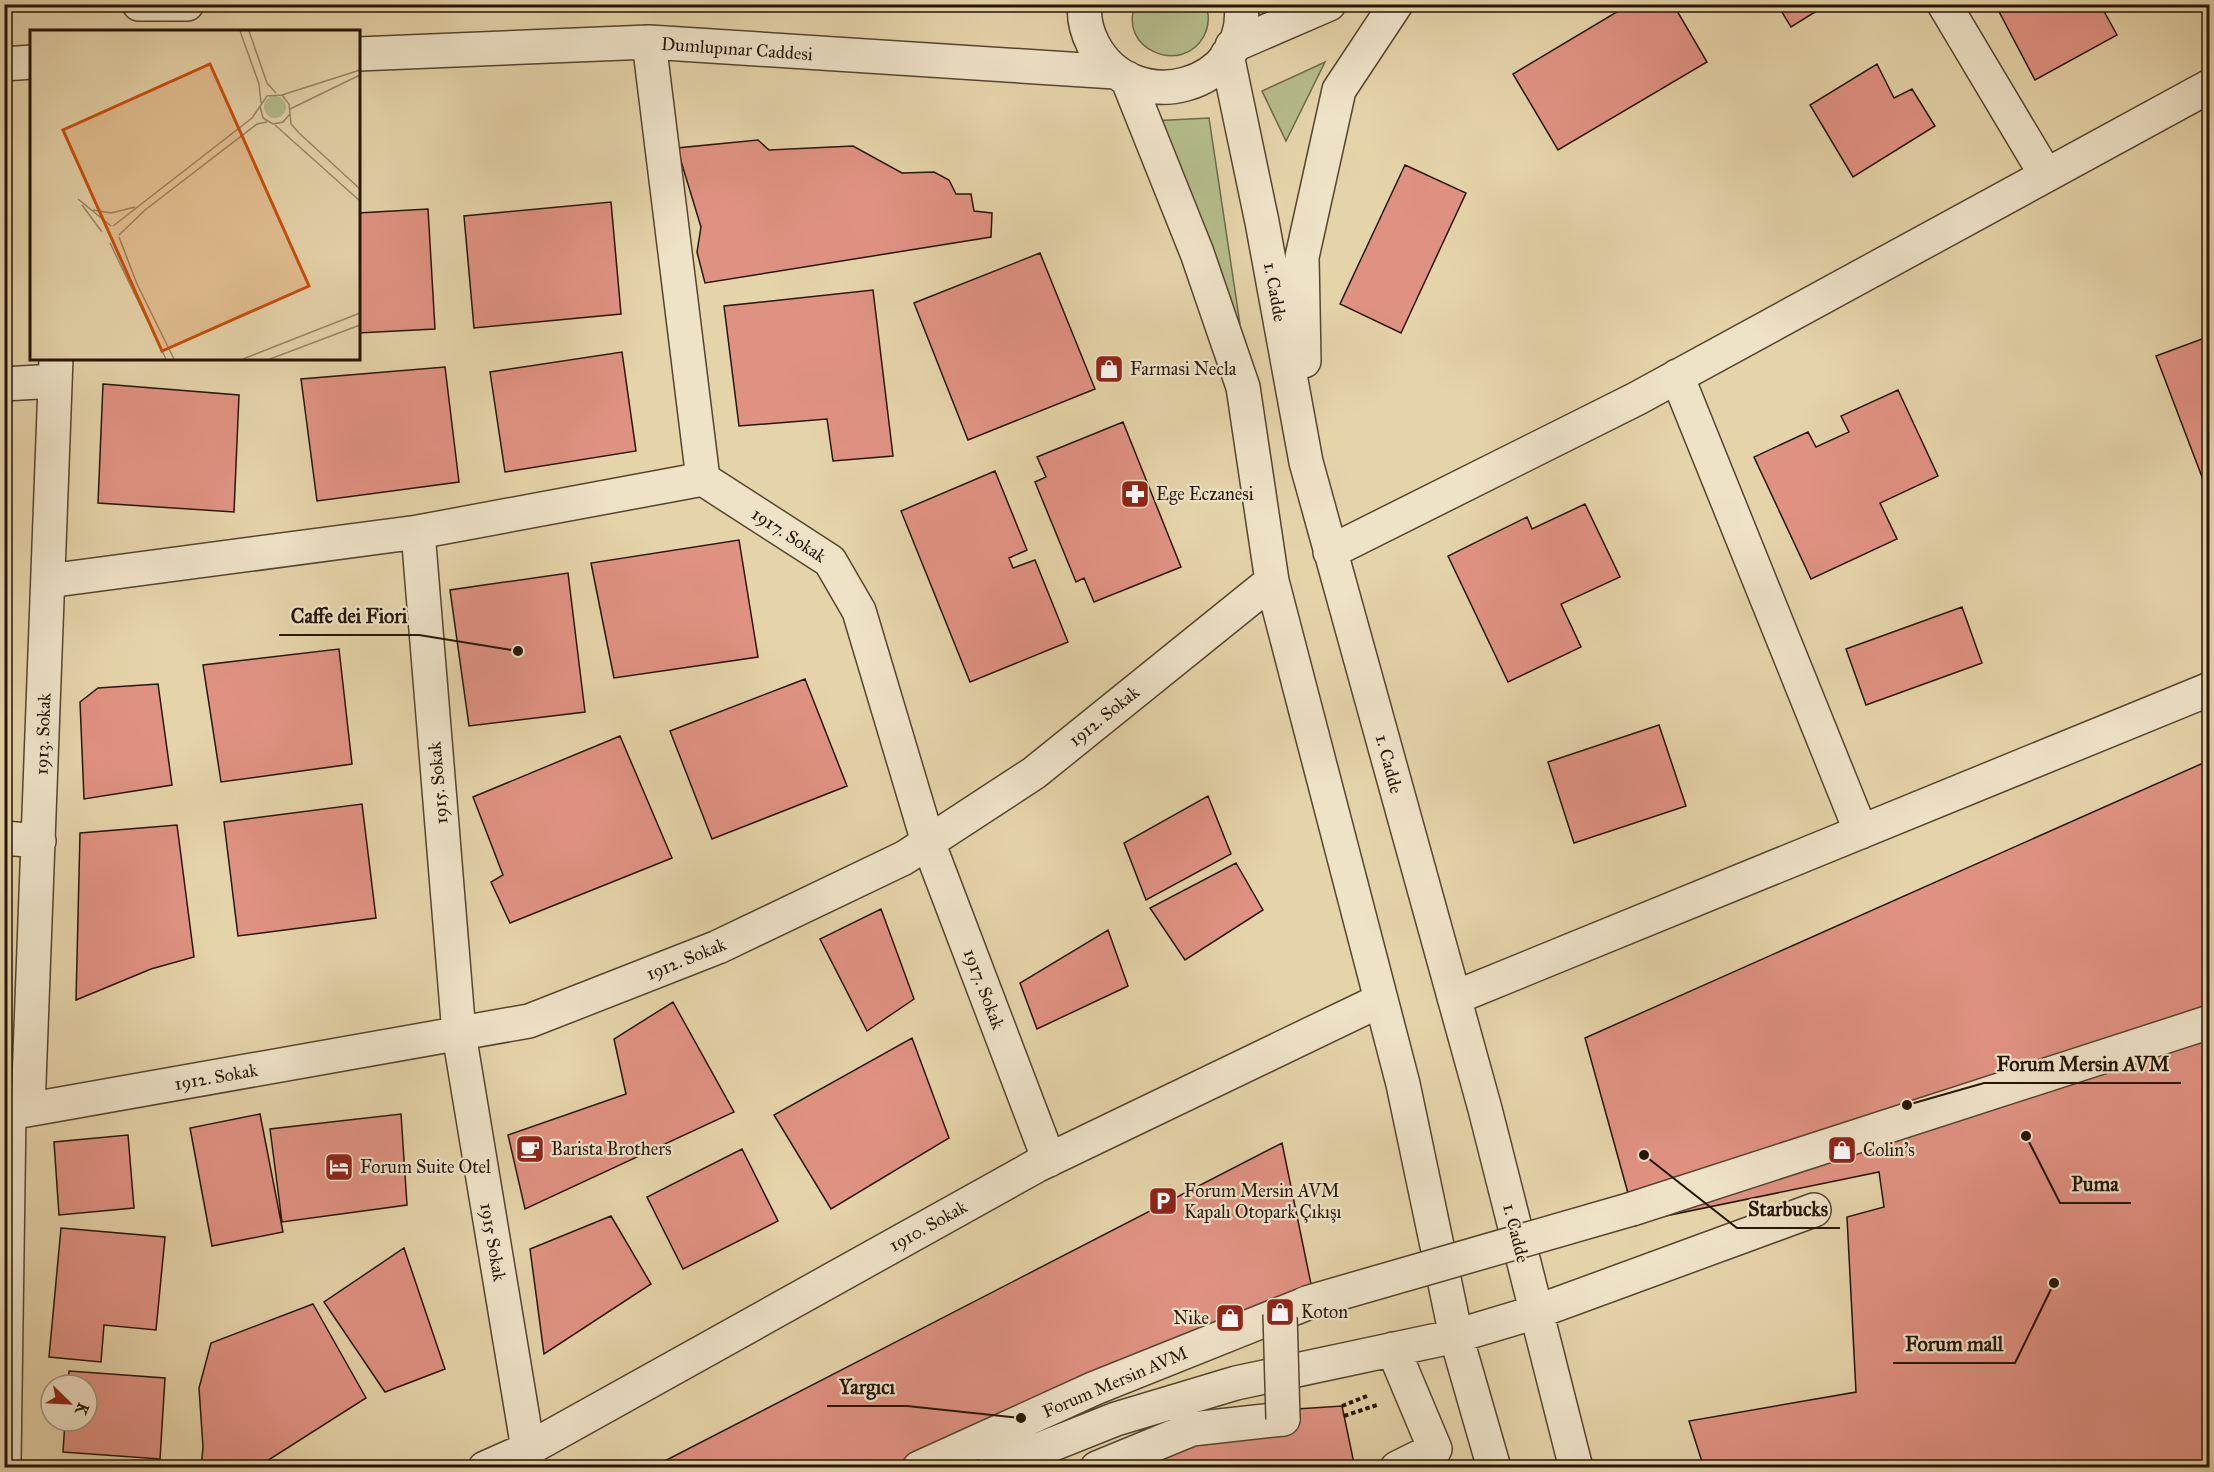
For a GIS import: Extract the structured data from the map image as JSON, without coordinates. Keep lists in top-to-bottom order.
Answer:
{
  "streets": {
    "street": [
      "Dumlupınar Caddesi",
      "1. Cadde",
      "1917. Sokak",
      "1912. Sokak",
      "1913. Sokak",
      "1915. Sokak",
      "1910. Sokak",
      "1915 Sokak",
      "Forum Mersin AVM"
    ]
  },
  "crossings": [
    ["Dumlupınar Caddesi", "1. Cadde"],
    ["1. Cadde", "Forum Mersin AVM"],
    ["1917. Sokak", "1912. Sokak"],
    ["1917. Sokak", "1910. Sokak"],
    ["1912. Sokak", "1913. Sokak"],
    ["1912. Sokak", "1915. Sokak"],
    ["1912. Sokak", "1915 Sokak"],
    ["1915. Sokak", "1915 Sokak"],
    ["1910. Sokak", "1915 Sokak"]
  ],
  "places": {
    "shop": [
      "Farmasi Necla",
      "Colin's",
      "Koton",
      "Nike"
    ],
    "pharmacy": ["Ege Eczanesi"],
    "other": [
      "Caffe dei Fiori",
      "Forum Mersin AVM",
      "Puma",
      "Starbucks",
      "Forum mall",
      "Yargıcı"
    ],
    "cafe": ["Barista Brothers"],
    "hotel": ["Forum Suite Otel"],
    "parking": ["Forum Mersin AVM Kapalı Otopark Çıkışı"]
  },
  "north": "bottom right"
}
